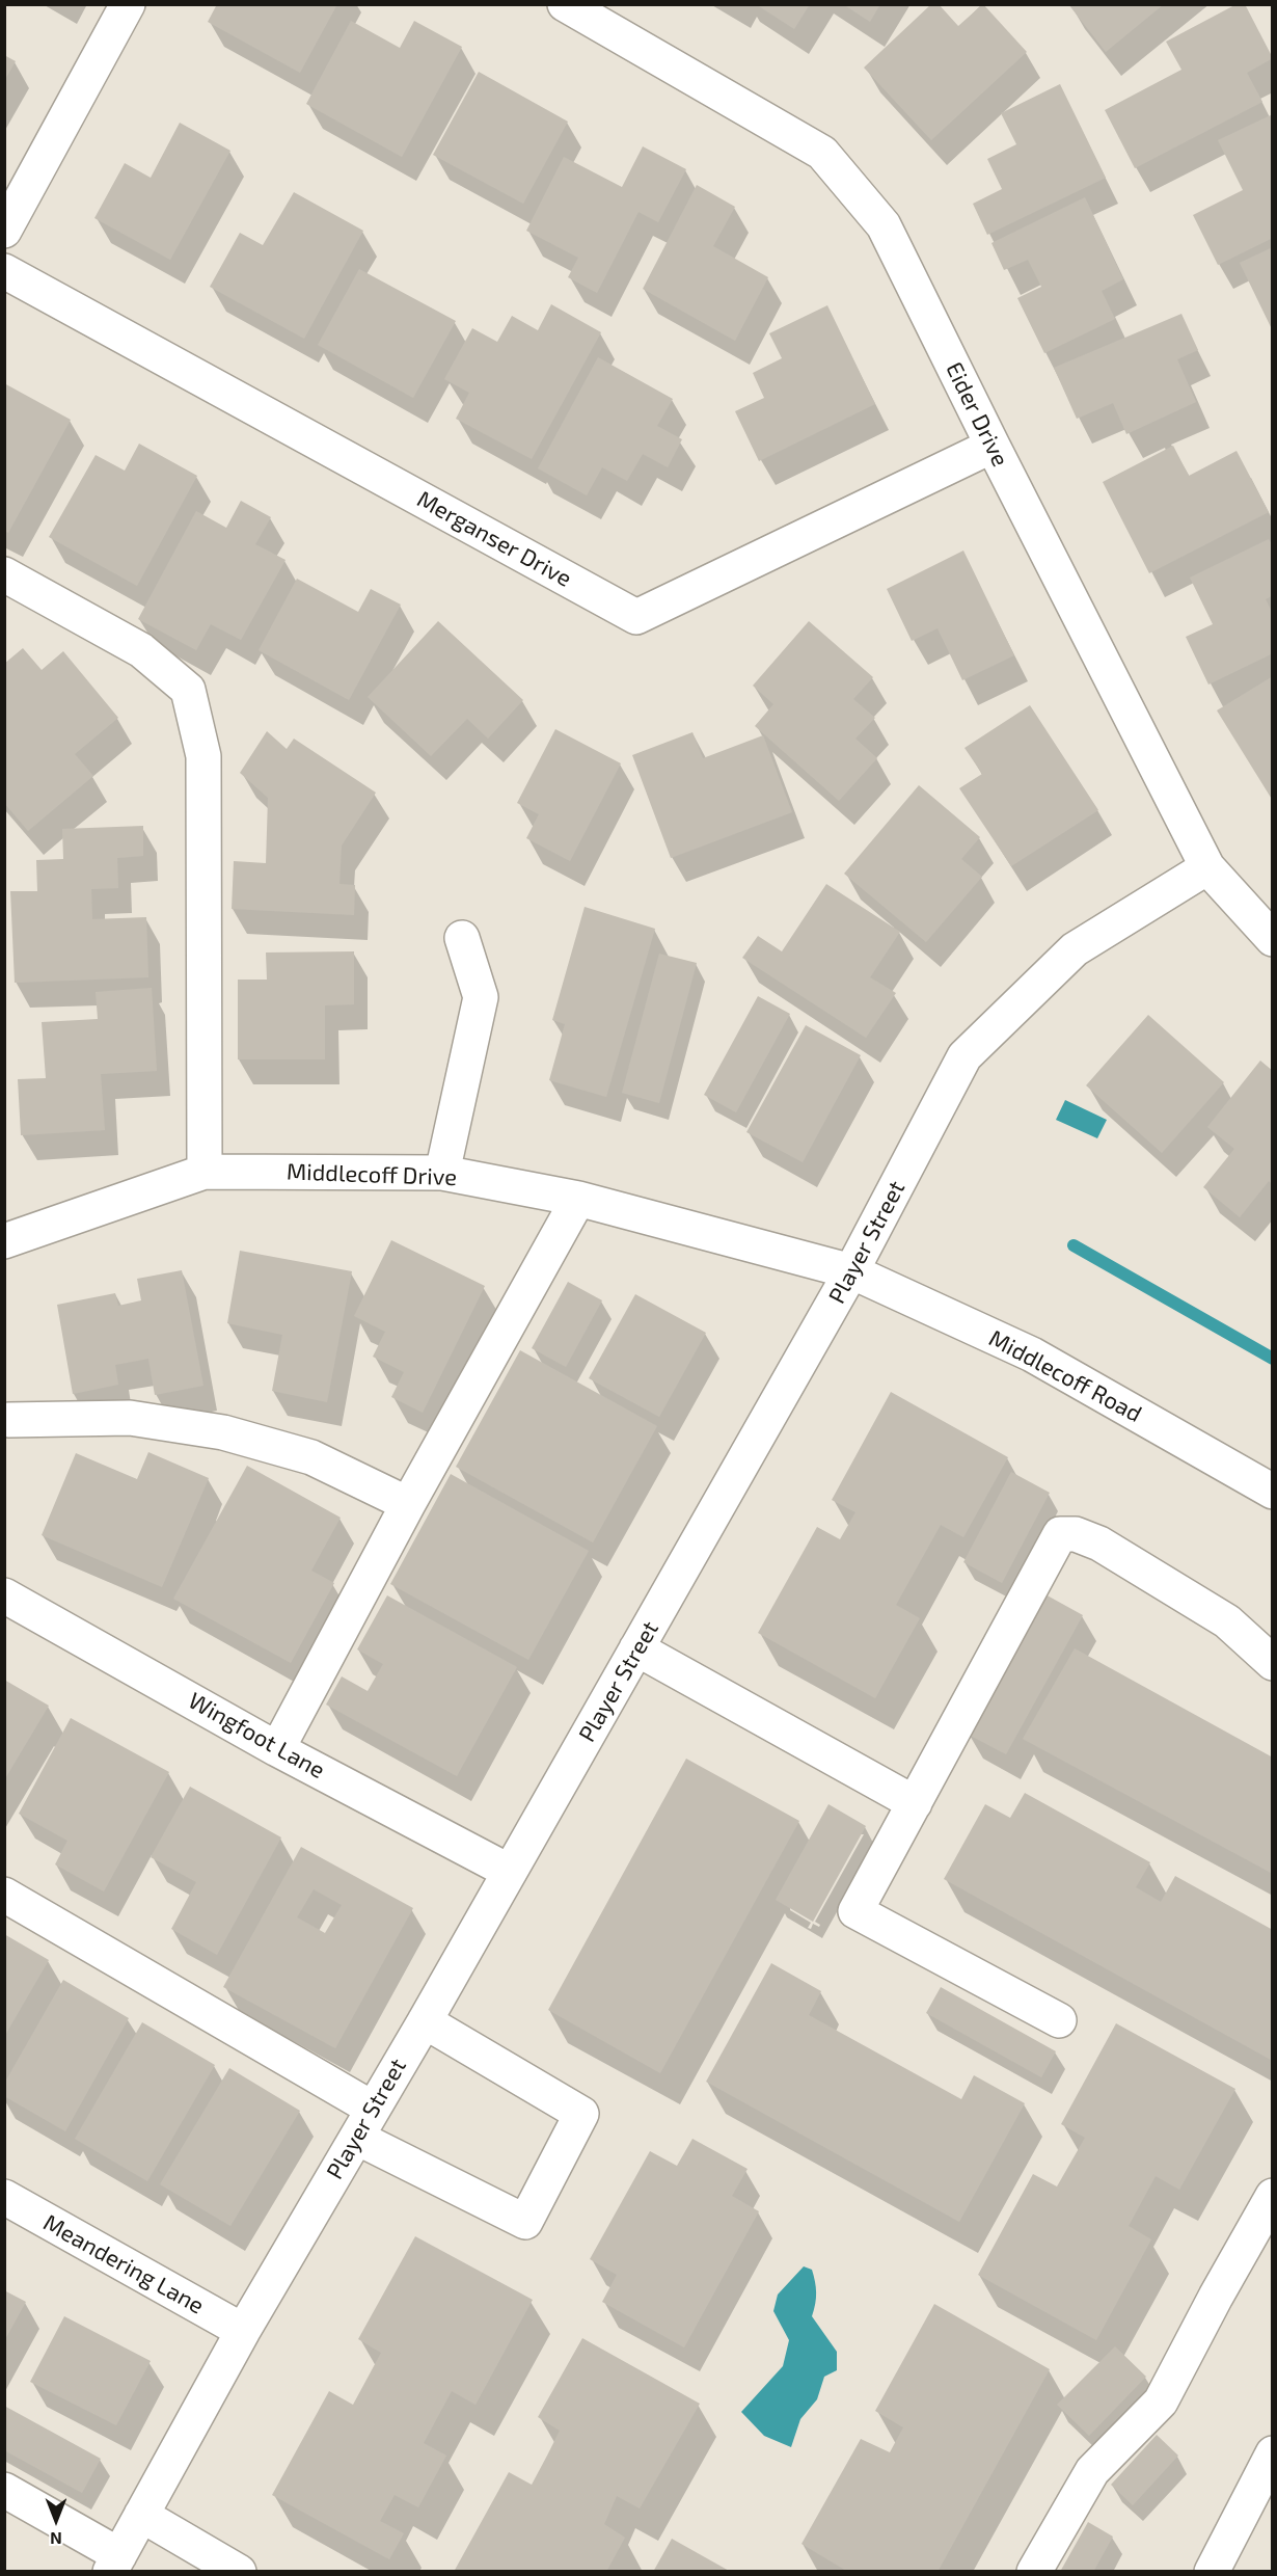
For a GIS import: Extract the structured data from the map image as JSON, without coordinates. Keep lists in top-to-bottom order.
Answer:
{
  "streets": {
    "street": [
      "Eider Drive",
      "Merganser Drive",
      "Middlecoff Drive",
      "Player Street",
      "Middlecoff Road",
      "Wingfoot Lane",
      "Meandering Lane"
    ]
  },
  "crossings": [
    ["Eider Drive", "Merganser Drive"],
    ["Eider Drive", "Player Street"],
    ["Middlecoff Drive", "Player Street"],
    ["Middlecoff Drive", "Middlecoff Road"],
    ["Player Street", "Middlecoff Road"],
    ["Player Street", "Wingfoot Lane"],
    ["Player Street", "Meandering Lane"]
  ],
  "north": "bottom"
}
